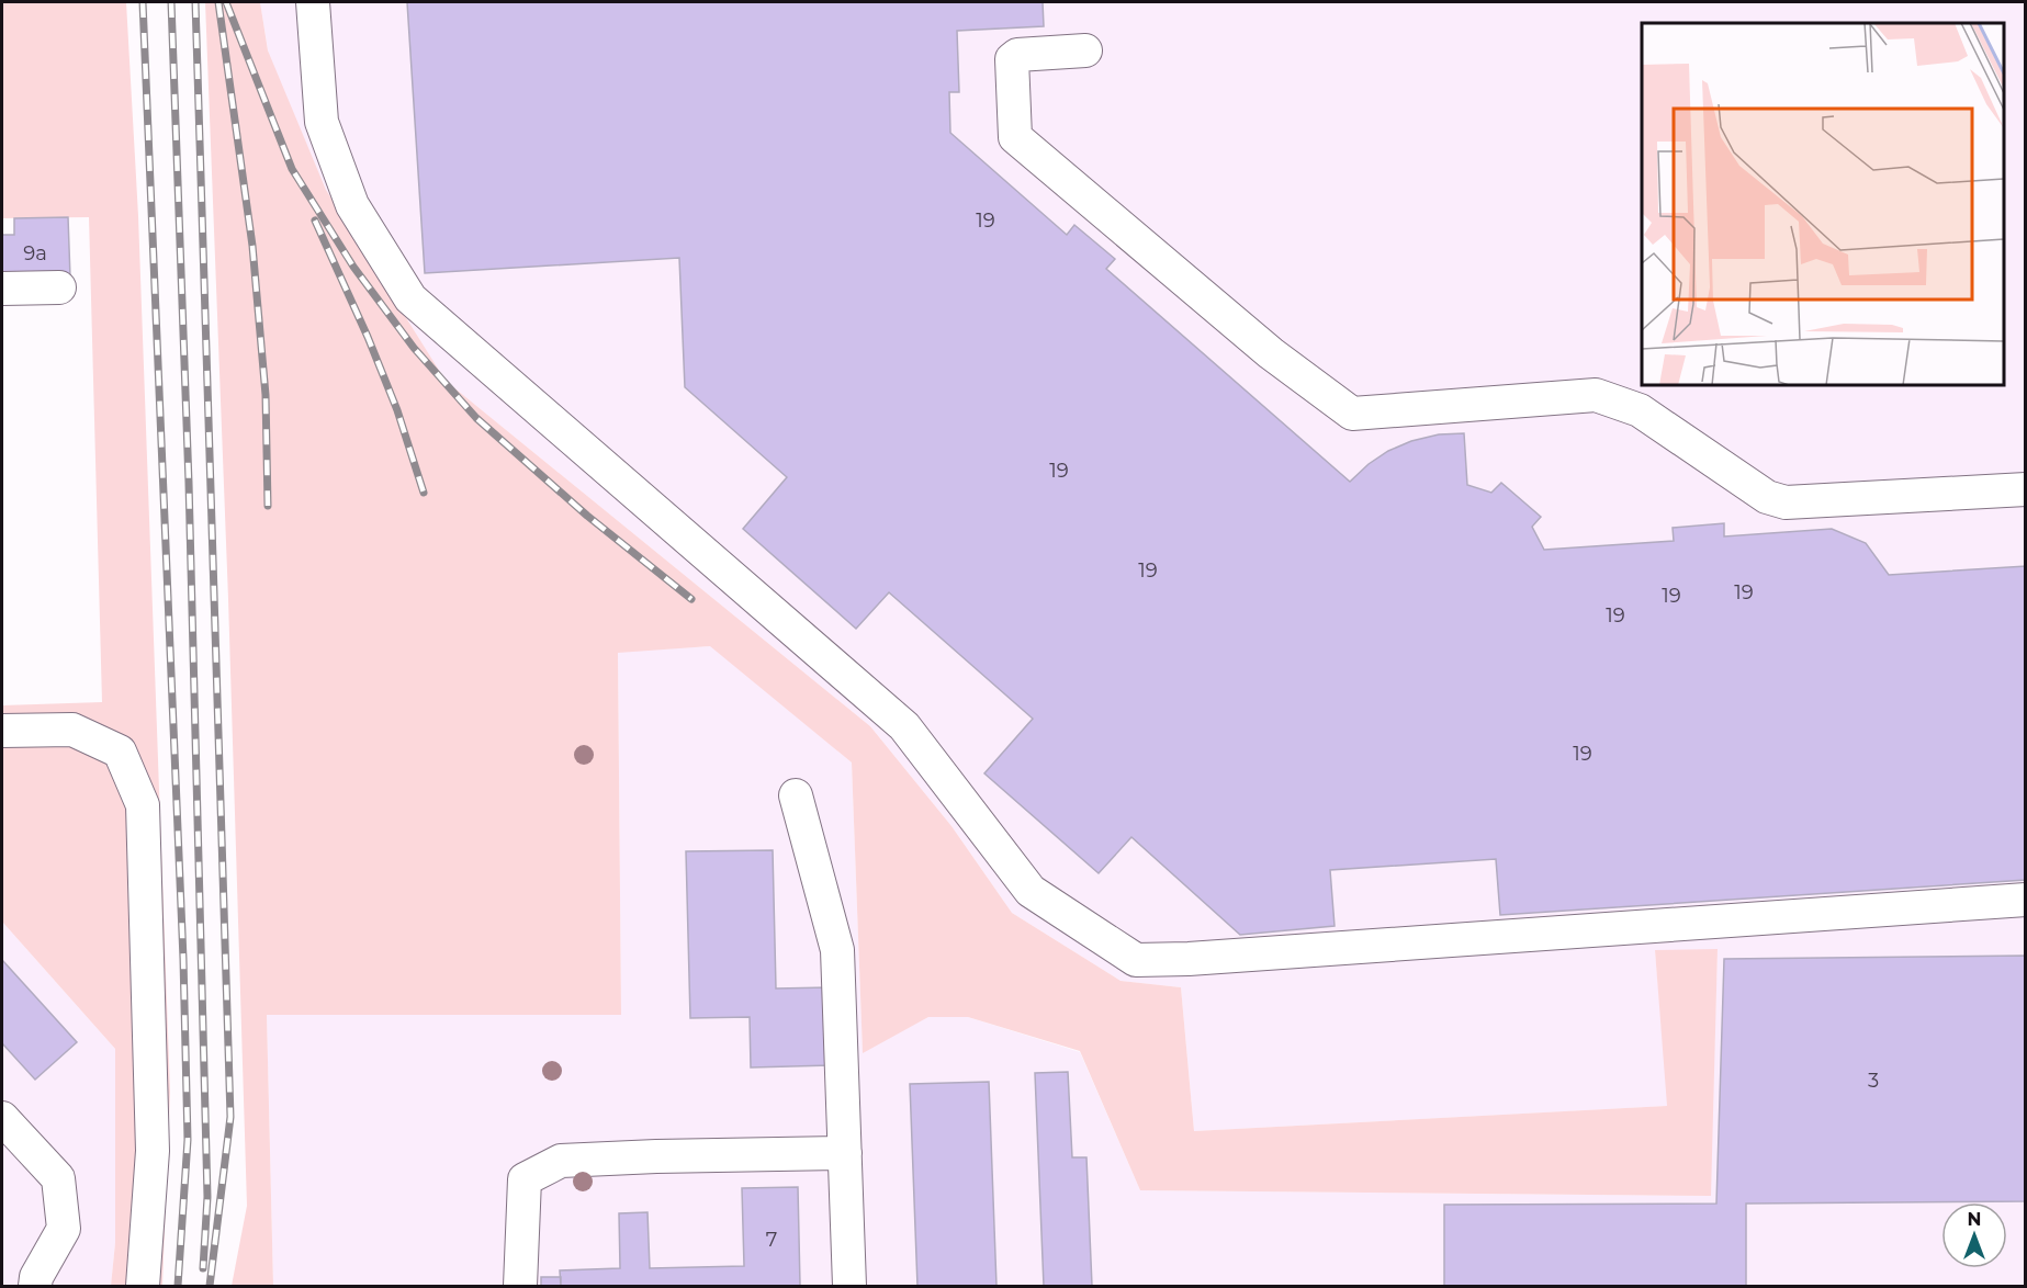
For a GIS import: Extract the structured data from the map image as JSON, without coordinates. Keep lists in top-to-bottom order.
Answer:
{
  "house_numbers": [
    "19",
    "9a",
    "19",
    "19",
    "19",
    "19",
    "19",
    "19",
    "3",
    "7"
  ],
  "north": "top"
}
